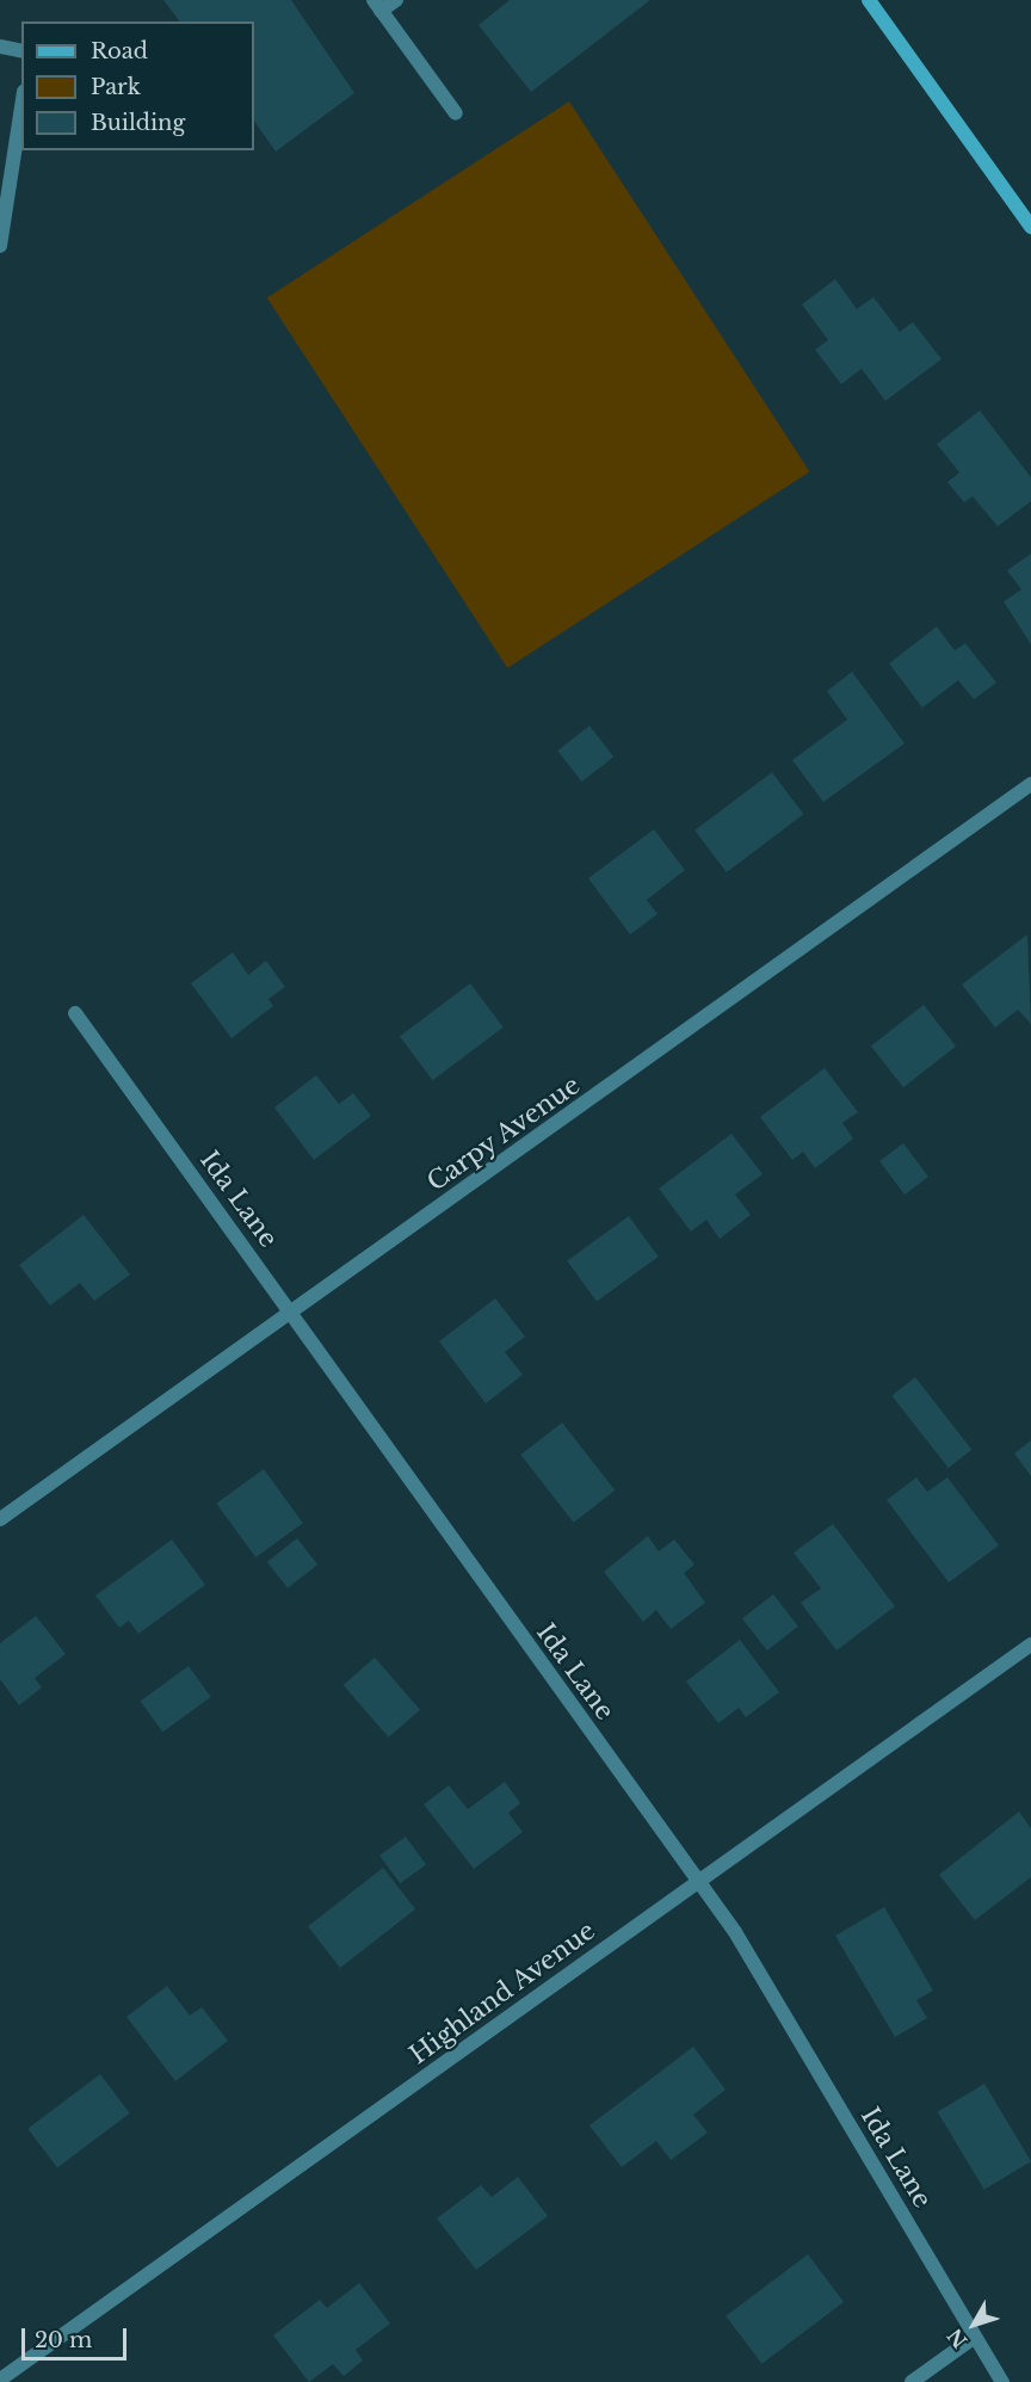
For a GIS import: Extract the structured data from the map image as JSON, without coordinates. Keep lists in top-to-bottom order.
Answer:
{
  "streets": {
    "street": ["Carpy Avenue", "Ida Lane", "Highland Avenue"]
  },
  "crossings": [
    ["Carpy Avenue", "Ida Lane"],
    ["Ida Lane", "Highland Avenue"]
  ],
  "legend": ["Road", "Park", "Building"],
  "scale_bar": "20 m",
  "north": "bottom left"
}
